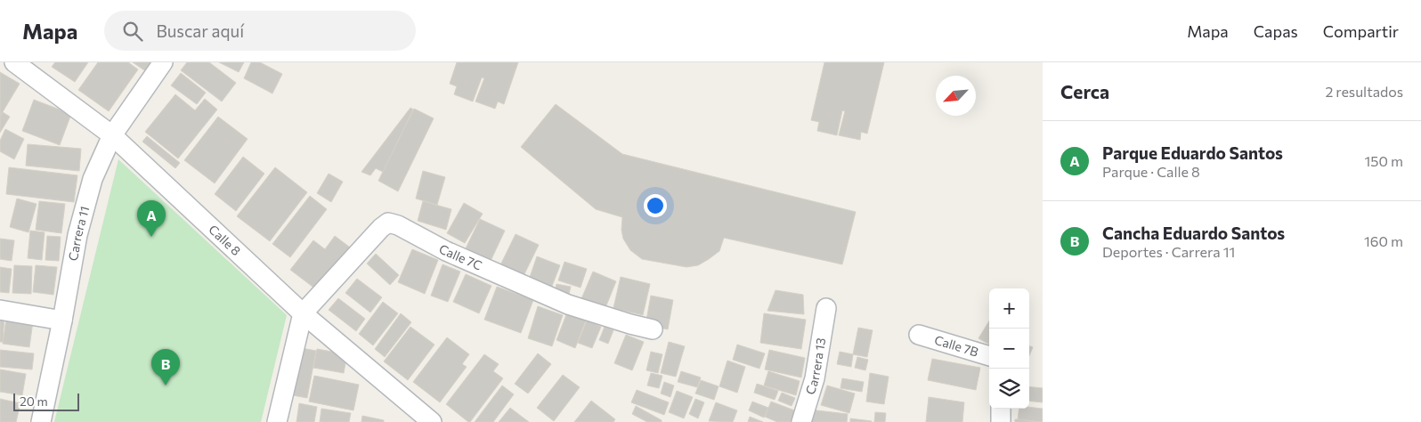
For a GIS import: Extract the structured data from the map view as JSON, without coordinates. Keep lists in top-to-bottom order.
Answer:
{
  "streets": {
    "street": [
      "Carrera 11",
      "Calle 8",
      "Calle 7C",
      "Calle 7B",
      "Carrera 13"
    ]
  },
  "crossings": [
    ["Carrera 11", "Calle 8"],
    ["Calle 8", "Calle 7C"]
  ],
  "scale_bar": "20 m",
  "north": "bottom left",
  "page": {
    "header": "Mapa",
    "search": "Buscar aquí",
    "nav": ["Mapa", "Capas", "Compartir"],
    "heading": ["Cerca", "2 resultados"],
    "list": [
      {
        "mark": "A",
        "name": "Parque Eduardo Santos",
        "note": "Parque · Calle 8",
        "value": "150 m"
      },
      {
        "mark": "B",
        "name": "Cancha Eduardo Santos",
        "note": "Deportes · Carrera 11",
        "value": "160 m"
      }
    ],
    "pins": ["A", "B"],
    "map_buttons": ["+", "−"],
    "scale": "20 m"
  }
}
